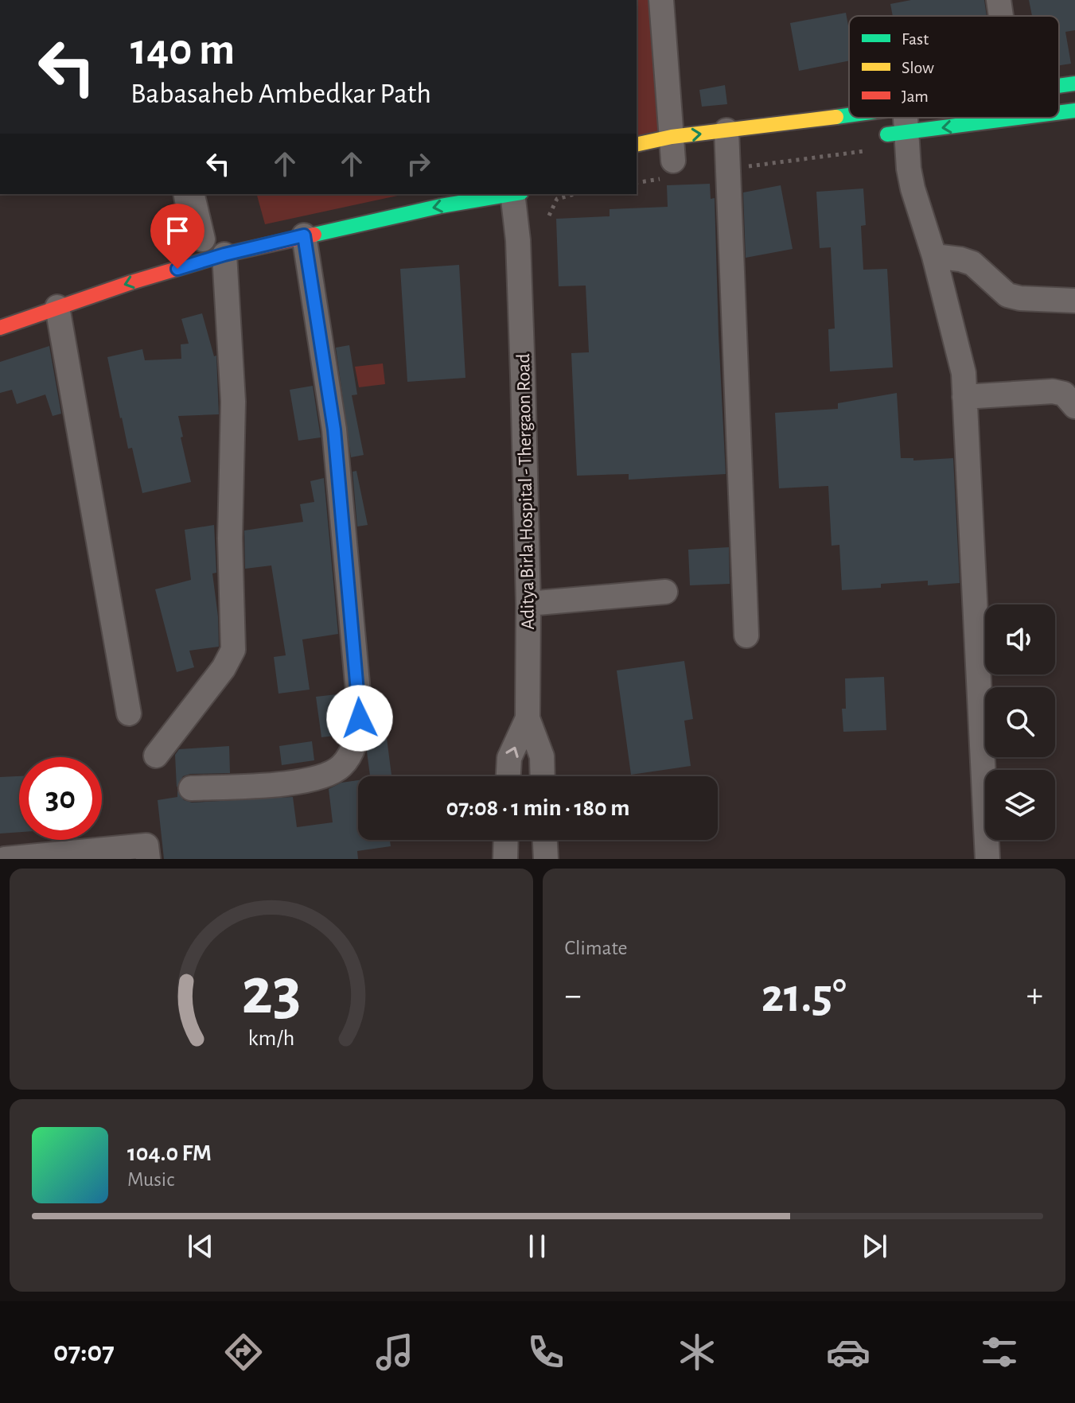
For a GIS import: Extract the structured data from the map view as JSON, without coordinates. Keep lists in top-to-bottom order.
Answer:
{
  "streets": {
    "street": ["Aditya Birla Hospital - Thergaon Road"]
  },
  "legend": ["Fast", "Slow", "Jam"],
  "page": {
    "turn": ["140 m", "Babasaheb Ambedkar Path"],
    "limit": "30",
    "trip": "07:08 · 1 min · 180 m",
    "tile": "Climate",
    "heat": ["−", "21.5°", "+"],
    "song": ["104.0 FM", "Music"],
    "tabs": "07:07",
    "gauge": ["23", "km/h"]
  }
}
